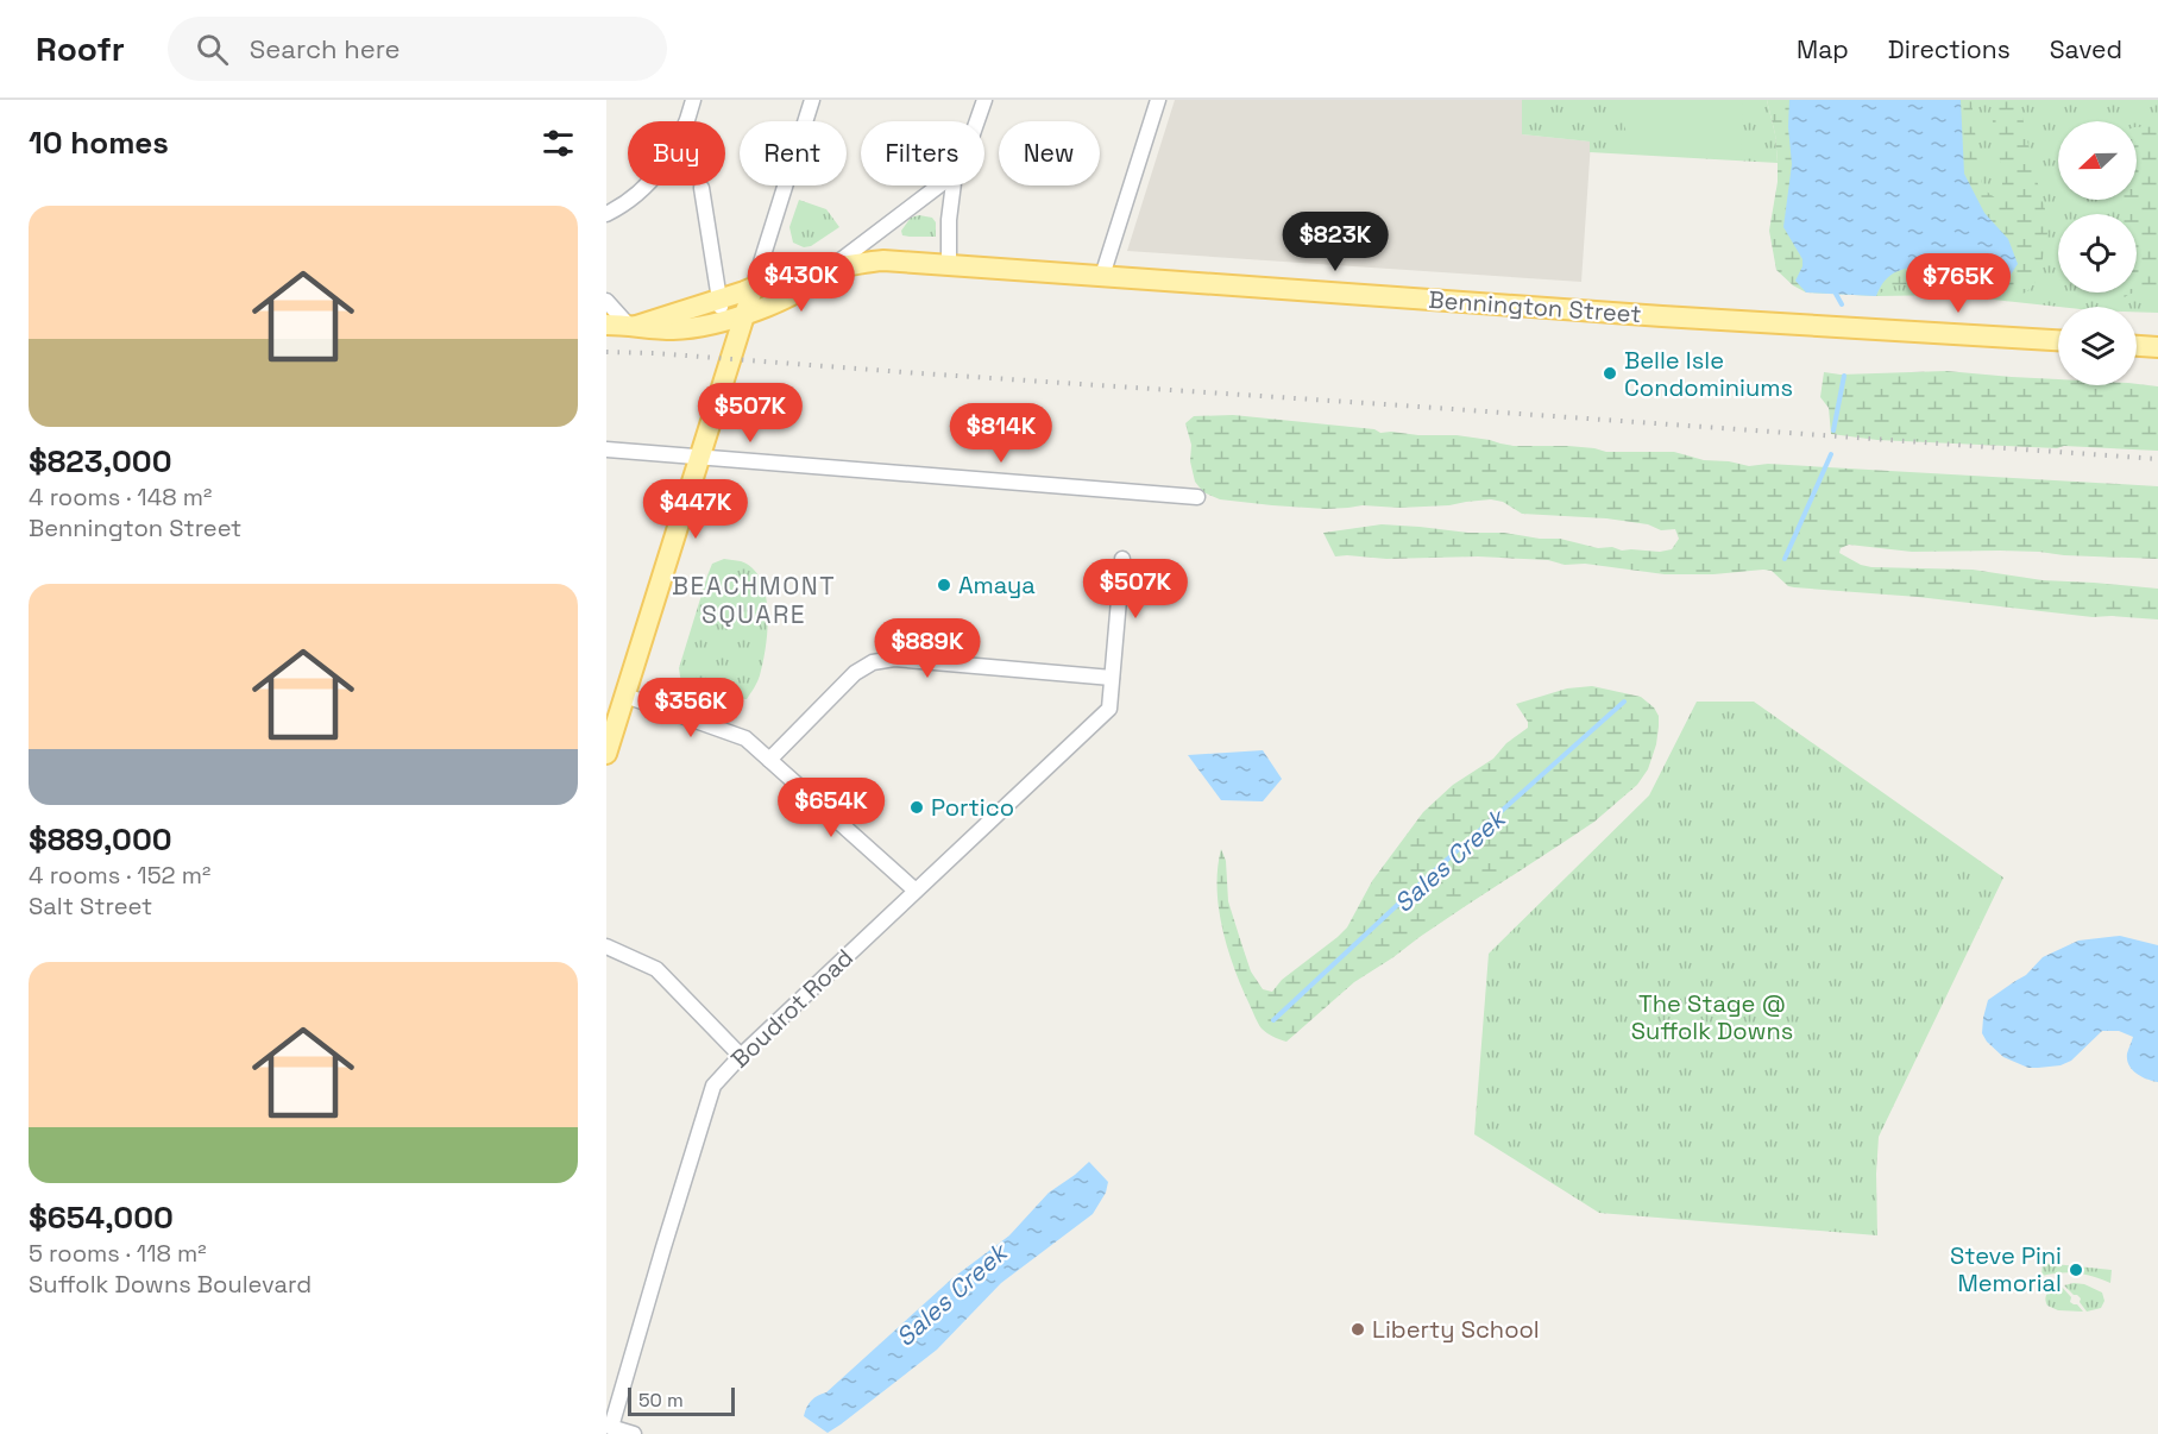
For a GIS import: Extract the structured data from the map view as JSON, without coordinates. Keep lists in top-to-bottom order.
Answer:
{
  "streets": {
    "main road": ["Bennington Street"],
    "street": ["Boudrot Road"]
  },
  "districts": ["BEACHMONT SQUARE"],
  "water": ["Sales Creek"],
  "parks": ["The Stage @ Suffolk Downs"],
  "places": [
    "Belle Isle Condominiums",
    "Amaya",
    "Portico",
    "Steve Pini Memorial",
    "Liberty School"
  ],
  "scale_bar": "50 m",
  "north": "left",
  "page": {
    "header": "Roofr",
    "search": "Search here",
    "nav": ["Map", "Directions", "Saved"],
    "heading": "10 homes",
    "chip": [
      "Buy",
      "Rent",
      "Filters",
      "New"
    ],
    "list": [
      {
        "name": "$823,000",
        "note": "4 rooms · 148 m² · Bennington Street"
      },
      {
        "name": "$889,000",
        "note": "4 rooms · 152 m² · Salt Street"
      },
      {
        "name": "$654,000",
        "note": "5 rooms · 118 m² · Suffolk Downs Boulevard"
      }
    ],
    "price": [
      "$823K",
      "$430K",
      "$765K",
      "$507K",
      "$814K",
      "$447K",
      "$507K",
      "$889K",
      "$356K",
      "$654K"
    ],
    "scale": "50 m"
  }
}
